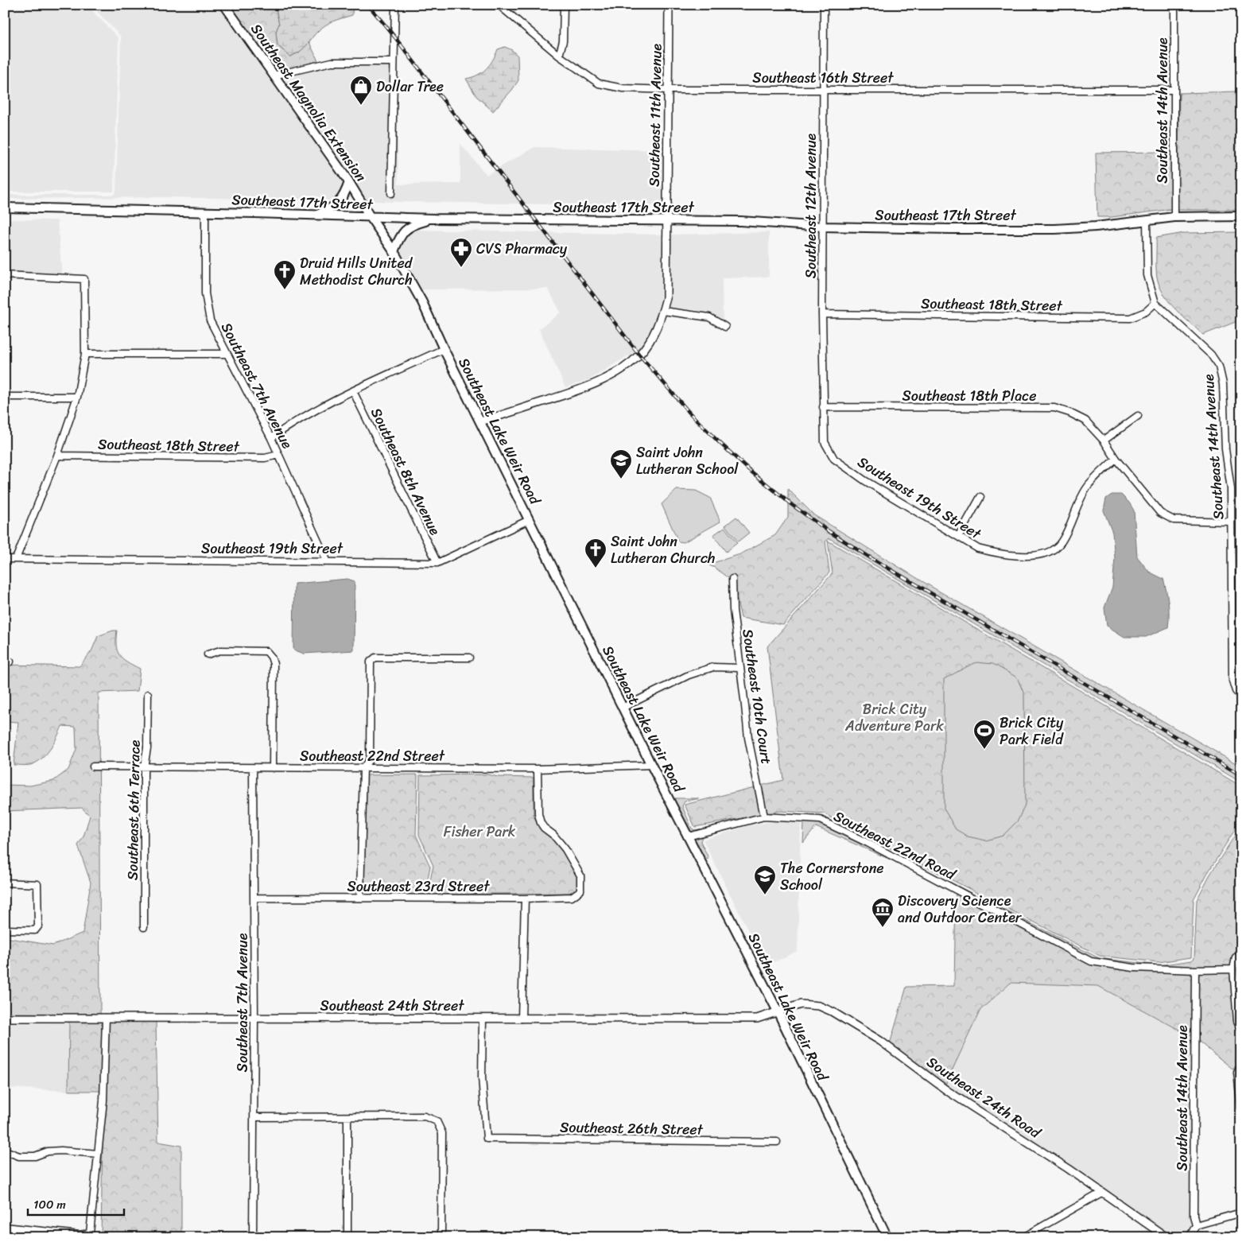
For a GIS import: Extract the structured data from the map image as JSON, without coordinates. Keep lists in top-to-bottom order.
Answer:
{
  "streets": {
    "main road": ["Southeast Magnolia Extension", "Southeast 17th Street", "Southeast Lake Weir Road"],
    "street": [
      "Southeast 16th Street",
      "Southeast 14th Avenue",
      "Southeast 11th Avenue",
      "Southeast 12th Avenue",
      "Southeast 18th Street",
      "Southeast 7th Avenue",
      "Southeast 18th Place",
      "Southeast 8th Avenue",
      "Southeast 19th Street",
      "Southeast 10th Court",
      "Southeast 22nd Street",
      "Southeast 6th Terrace",
      "Southeast 22nd Road",
      "Southeast 23rd Street",
      "Southeast 24th Street",
      "Southeast 24th Road",
      "Southeast 26th Street"
    ]
  },
  "crossings": [
    ["Southeast 16th Street", "Southeast 14th Avenue"],
    ["Southeast 16th Street", "Southeast 11th Avenue"],
    ["Southeast 16th Street", "Southeast 12th Avenue"],
    ["Southeast Magnolia Extension", "Southeast 17th Street"],
    ["Southeast Magnolia Extension", "Southeast Lake Weir Road"],
    ["Southeast 14th Avenue", "Southeast 17th Street"],
    ["Southeast 14th Avenue", "Southeast 18th Street"],
    ["Southeast 14th Avenue", "Southeast 18th Place"],
    ["Southeast 14th Avenue", "Southeast 22nd Road"],
    ["Southeast 11th Avenue", "Southeast 17th Street"],
    ["Southeast 11th Avenue", "Southeast Lake Weir Road"],
    ["Southeast 17th Street", "Southeast 12th Avenue"],
    ["Southeast 17th Street", "Southeast 7th Avenue"],
    ["Southeast 17th Street", "Southeast Lake Weir Road"],
    ["Southeast 12th Avenue", "Southeast 18th Street"],
    ["Southeast 12th Avenue", "Southeast 18th Place"],
    ["Southeast 12th Avenue", "Southeast 19th Street"],
    ["Southeast 18th Street", "Southeast 7th Avenue"],
    ["Southeast 7th Avenue", "Southeast 19th Street"],
    ["Southeast 7th Avenue", "Southeast 22nd Street"],
    ["Southeast 7th Avenue", "Southeast 23rd Street"],
    ["Southeast 7th Avenue", "Southeast 24th Street"],
    ["Southeast 18th Place", "Southeast 19th Street"],
    ["Southeast Lake Weir Road", "Southeast 19th Street"],
    ["Southeast Lake Weir Road", "Southeast 22nd Street"],
    ["Southeast Lake Weir Road", "Southeast 22nd Road"],
    ["Southeast Lake Weir Road", "Southeast 24th Street"],
    ["Southeast Lake Weir Road", "Southeast 24th Road"],
    ["Southeast 8th Avenue", "Southeast 19th Street"],
    ["Southeast 10th Court", "Southeast 22nd Road"],
    ["Southeast 22nd Street", "Southeast 6th Terrace"],
    ["Southeast 22nd Street", "Southeast 23rd Street"],
    ["Southeast 24th Street", "Southeast 24th Road"],
    ["Southeast 24th Street", "Southeast 26th Street"]
  ],
  "parks": ["Brick City Adventure Park", "Fisher Park"],
  "places": {
    "shop": ["Dollar Tree"],
    "pharmacy": ["CVS Pharmacy"],
    "church": ["Druid Hills United Methodist Church", "Saint John Lutheran Church"],
    "school or university": ["Saint John Lutheran School", "The Cornerstone School"],
    "sports": ["Brick City Park Field"],
    "museum": ["Discovery Science and Outdoor Center"]
  },
  "scale_bar": "100 m"
}
